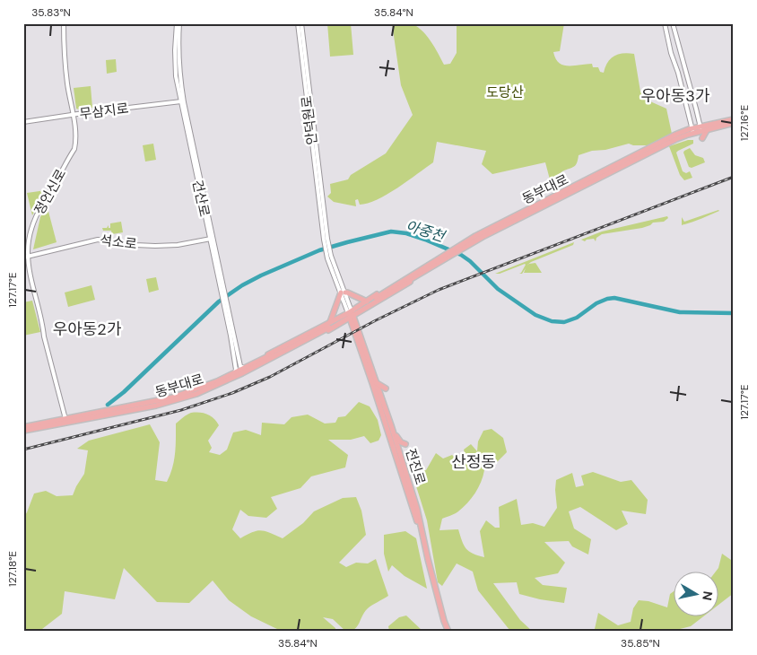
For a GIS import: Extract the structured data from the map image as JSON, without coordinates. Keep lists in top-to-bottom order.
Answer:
{
  "streets": {
    "main road": ["동부대로", "전진로"],
    "street": [
      "무삼지로",
      "안덕원로",
      "정언신로",
      "건산로",
      "석소로"
    ]
  },
  "crossings": [
    ["무삼지로", "정언신로"],
    ["무삼지로", "건산로"],
    ["동부대로", "정언신로"],
    ["동부대로", "건산로"],
    ["동부대로", "전진로"],
    ["정언신로", "석소로"],
    ["건산로", "석소로"]
  ],
  "districts": ["우아동3가", "우아동2가", "산정동"],
  "water": ["아중천"],
  "parks": ["도당산"],
  "north": "right",
  "coordinates": [
    "35.83°N",
    "35.84°N",
    "127.16°E",
    "127.17°E",
    "127.18°E",
    "35.85°N"
  ]
}
